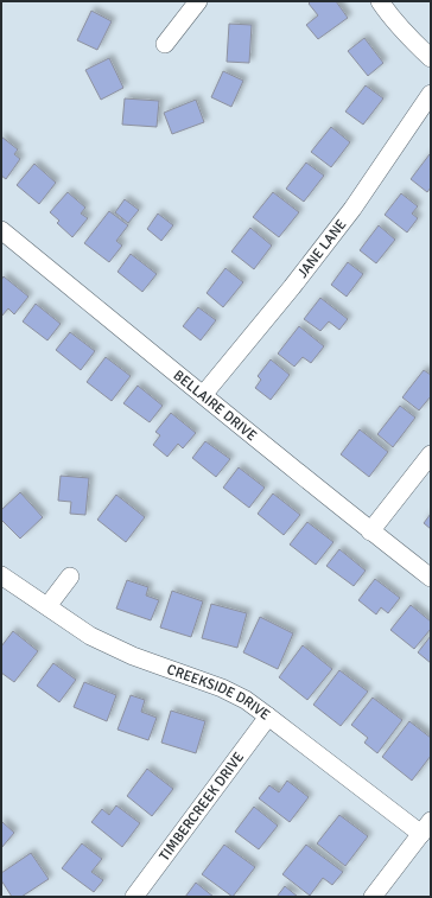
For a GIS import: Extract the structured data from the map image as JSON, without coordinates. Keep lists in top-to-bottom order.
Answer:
{
  "streets": {
    "street": [
      "JANE LANE",
      "BELLAIRE DRIVE",
      "CREEKSIDE DRIVE",
      "TIMBERCREEK DRIVE"
    ]
  },
  "crossings": [
    ["JANE LANE", "BELLAIRE DRIVE"],
    ["CREEKSIDE DRIVE", "TIMBERCREEK DRIVE"]
  ]
}
